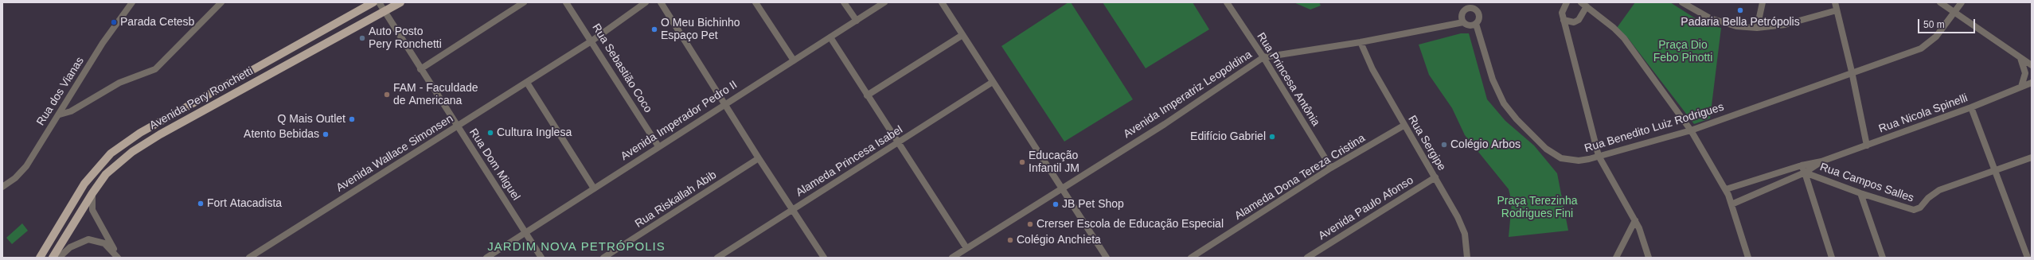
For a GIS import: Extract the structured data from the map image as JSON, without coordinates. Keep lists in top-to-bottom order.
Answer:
{
  "streets": {
    "main road": ["Avenida Pery Ronchetti"],
    "street": [
      "Rua Sebastião Coco",
      "Rua Princesa Antônia",
      "Rua dos Vianas",
      "Avenida Imperatriz Leopoldina",
      "Rua Nicola Spinelli",
      "Avenida Imperador Pedro II",
      "Rua Benedito Luiz Rodrigues",
      "Rua Sergipe",
      "Avenida Wallace Simonsen",
      "Alameda Princesa Isabel",
      "Rua Dom Miguel",
      "Alameda Dona Tereza Cristina",
      "Rua Campos Salles",
      "Rua Riskallah Abib",
      "Avenida Paulo Afonso"
    ]
  },
  "crossings": [
    ["Rua Sebastião Coco", "Avenida Imperador Pedro II"],
    ["Rua Sebastião Coco", "Avenida Wallace Simonsen"],
    ["Rua Princesa Antônia", "Avenida Imperatriz Leopoldina"],
    ["Rua Princesa Antônia", "Alameda Dona Tereza Cristina"],
    ["Avenida Imperatriz Leopoldina", "Rua Benedito Luiz Rodrigues"],
    ["Avenida Imperatriz Leopoldina", "Rua Sergipe"],
    ["Avenida Pery Ronchetti", "Rua Dom Miguel"],
    ["Rua Nicola Spinelli", "Rua Campos Salles"],
    ["Avenida Imperador Pedro II", "Rua Dom Miguel"],
    ["Rua Sergipe", "Alameda Dona Tereza Cristina"],
    ["Rua Sergipe", "Avenida Paulo Afonso"],
    ["Avenida Wallace Simonsen", "Rua Dom Miguel"]
  ],
  "districts": ["JARDIM NOVA PETRÓPOLIS"],
  "parks": ["Praça Dio Febo Pinotti", "Praça Terezinha Rodrigues Fini"],
  "places": [
    "Padaria Bella Petrópolis",
    "Parada Cetesb",
    "O Meu Bichinho Espaço Pet",
    "Auto Posto Pery Ronchetti",
    "FAM - Faculdade de Americana",
    "Q Mais Outlet",
    "Cultura Inglesa",
    "Atento Bebidas",
    "Edifício Gabriel",
    "Colégio Arbos",
    "Educação Infantil JM",
    "Fort Atacadista",
    "JB Pet Shop",
    "Crerser Escola de Educação Especial",
    "Colégio Anchieta"
  ],
  "scale_bar": "50 m"
}
